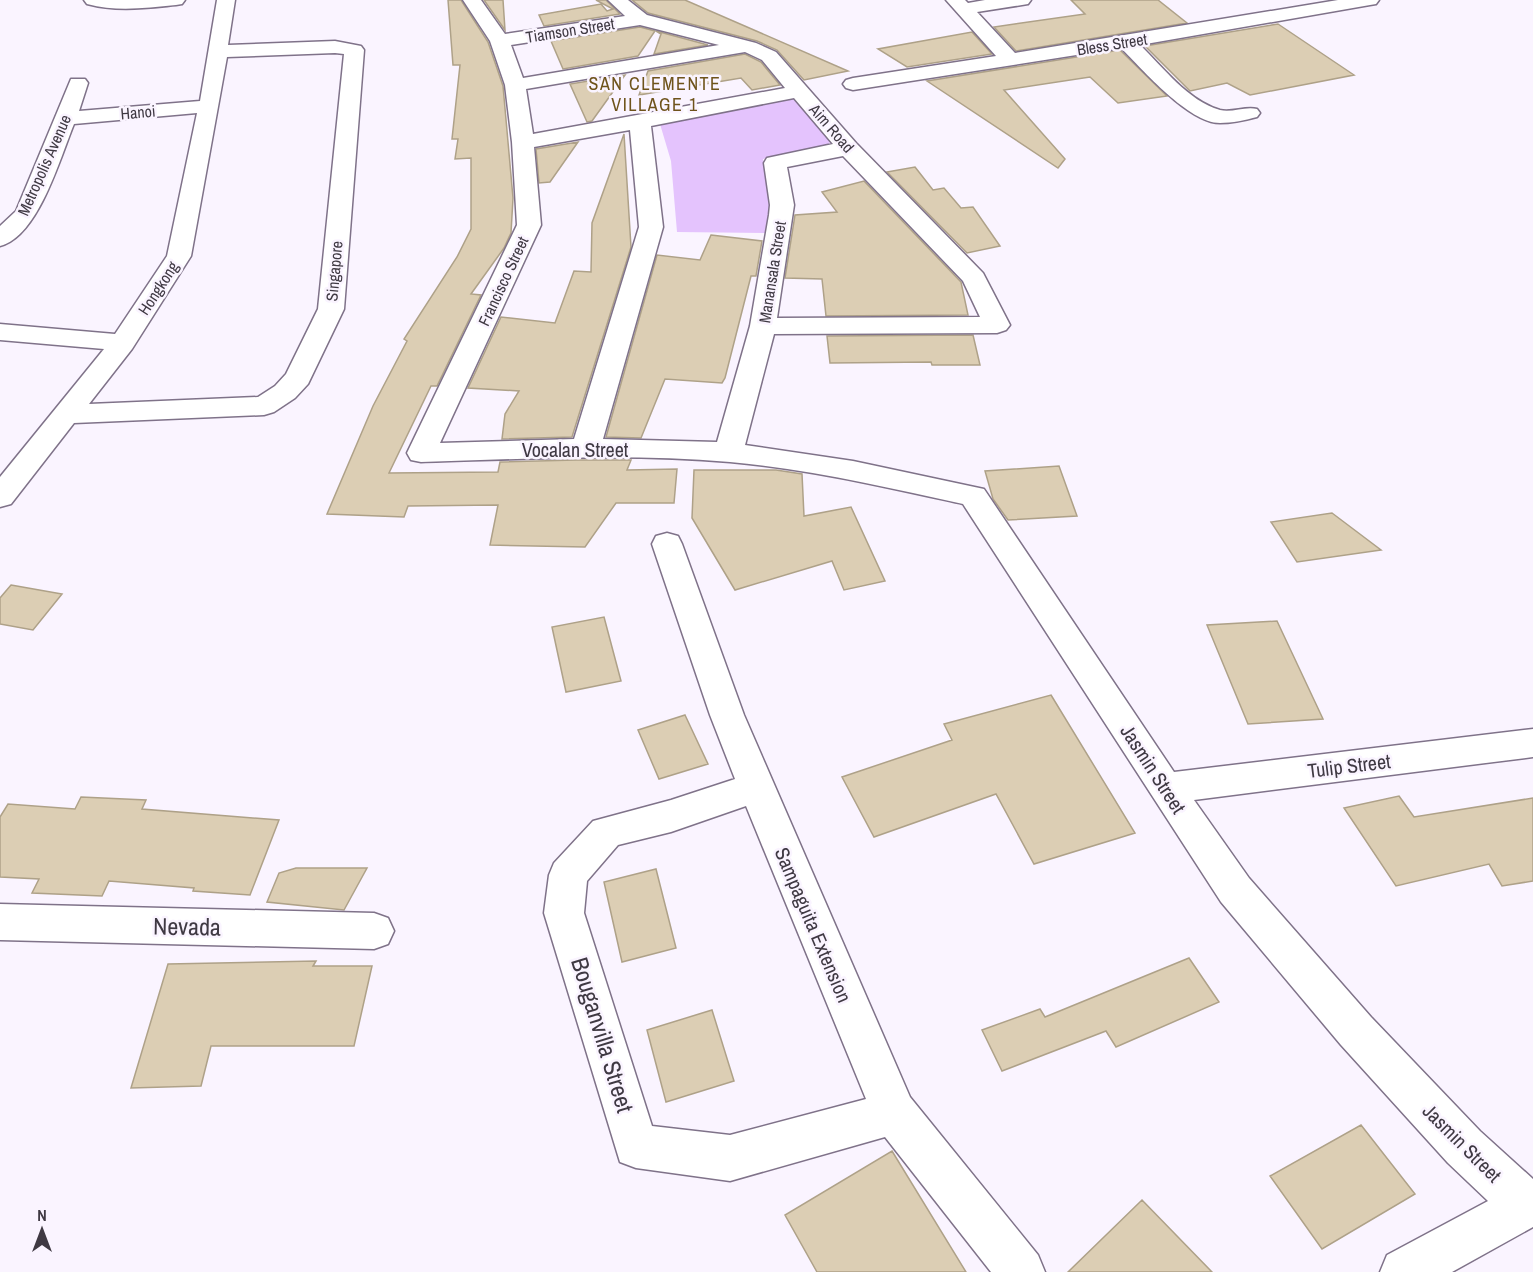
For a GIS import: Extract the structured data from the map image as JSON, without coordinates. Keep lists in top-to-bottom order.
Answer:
{
  "streets": {
    "street": [
      "Tiamson Street",
      "Bless Street",
      "Hanoi",
      "Aim Road",
      "Metropolis Avenue",
      "Singapore",
      "Manansala Street",
      "Francisco Street",
      "Hongkong",
      "Vocalan Street",
      "Tulip Street",
      "Jasmin Street",
      "Sampaguita Extension",
      "Nevada",
      "Bouganvilla Street"
    ]
  },
  "crossings": [
    ["Tiamson Street", "Aim Road"],
    ["Tiamson Street", "Francisco Street"],
    ["Hanoi", "Metropolis Avenue"],
    ["Hanoi", "Hongkong"],
    ["Aim Road", "Manansala Street"],
    ["Singapore", "Hongkong"],
    ["Manansala Street", "Vocalan Street"],
    ["Manansala Street", "Jasmin Street"],
    ["Francisco Street", "Vocalan Street"],
    ["Vocalan Street", "Jasmin Street"],
    ["Tulip Street", "Jasmin Street"],
    ["Sampaguita Extension", "Bouganvilla Street"]
  ],
  "districts": ["SAN CLEMENTE VILLAGE 1"],
  "north": "top"
}
